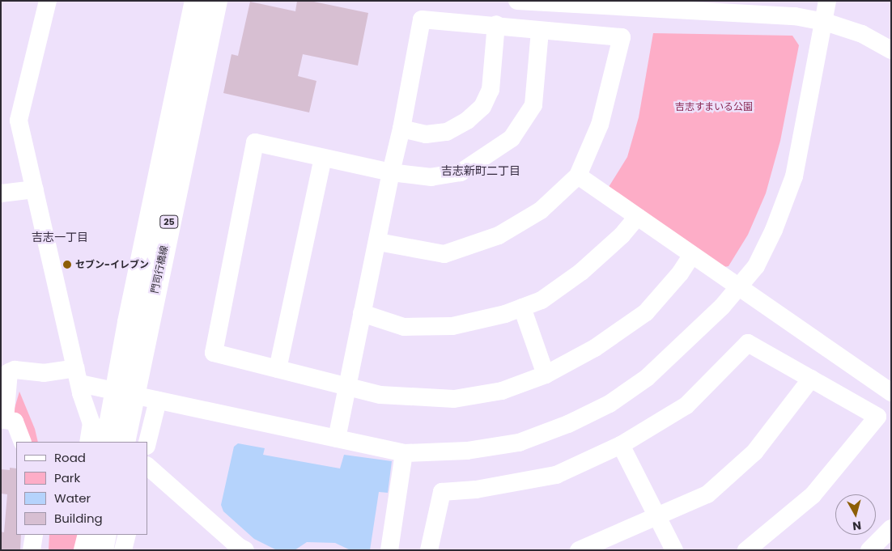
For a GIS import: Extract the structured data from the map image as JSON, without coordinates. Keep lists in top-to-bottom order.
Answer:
{
  "streets": {
    "main road": ["25", "門司行橋線"]
  },
  "districts": ["吉志新町二丁目", "吉志一丁目"],
  "parks": ["吉志すまいる公園"],
  "places": ["セブン-イレブン"],
  "legend": [
    "Road",
    "Park",
    "Water",
    "Building"
  ],
  "north": "bottom"
}
